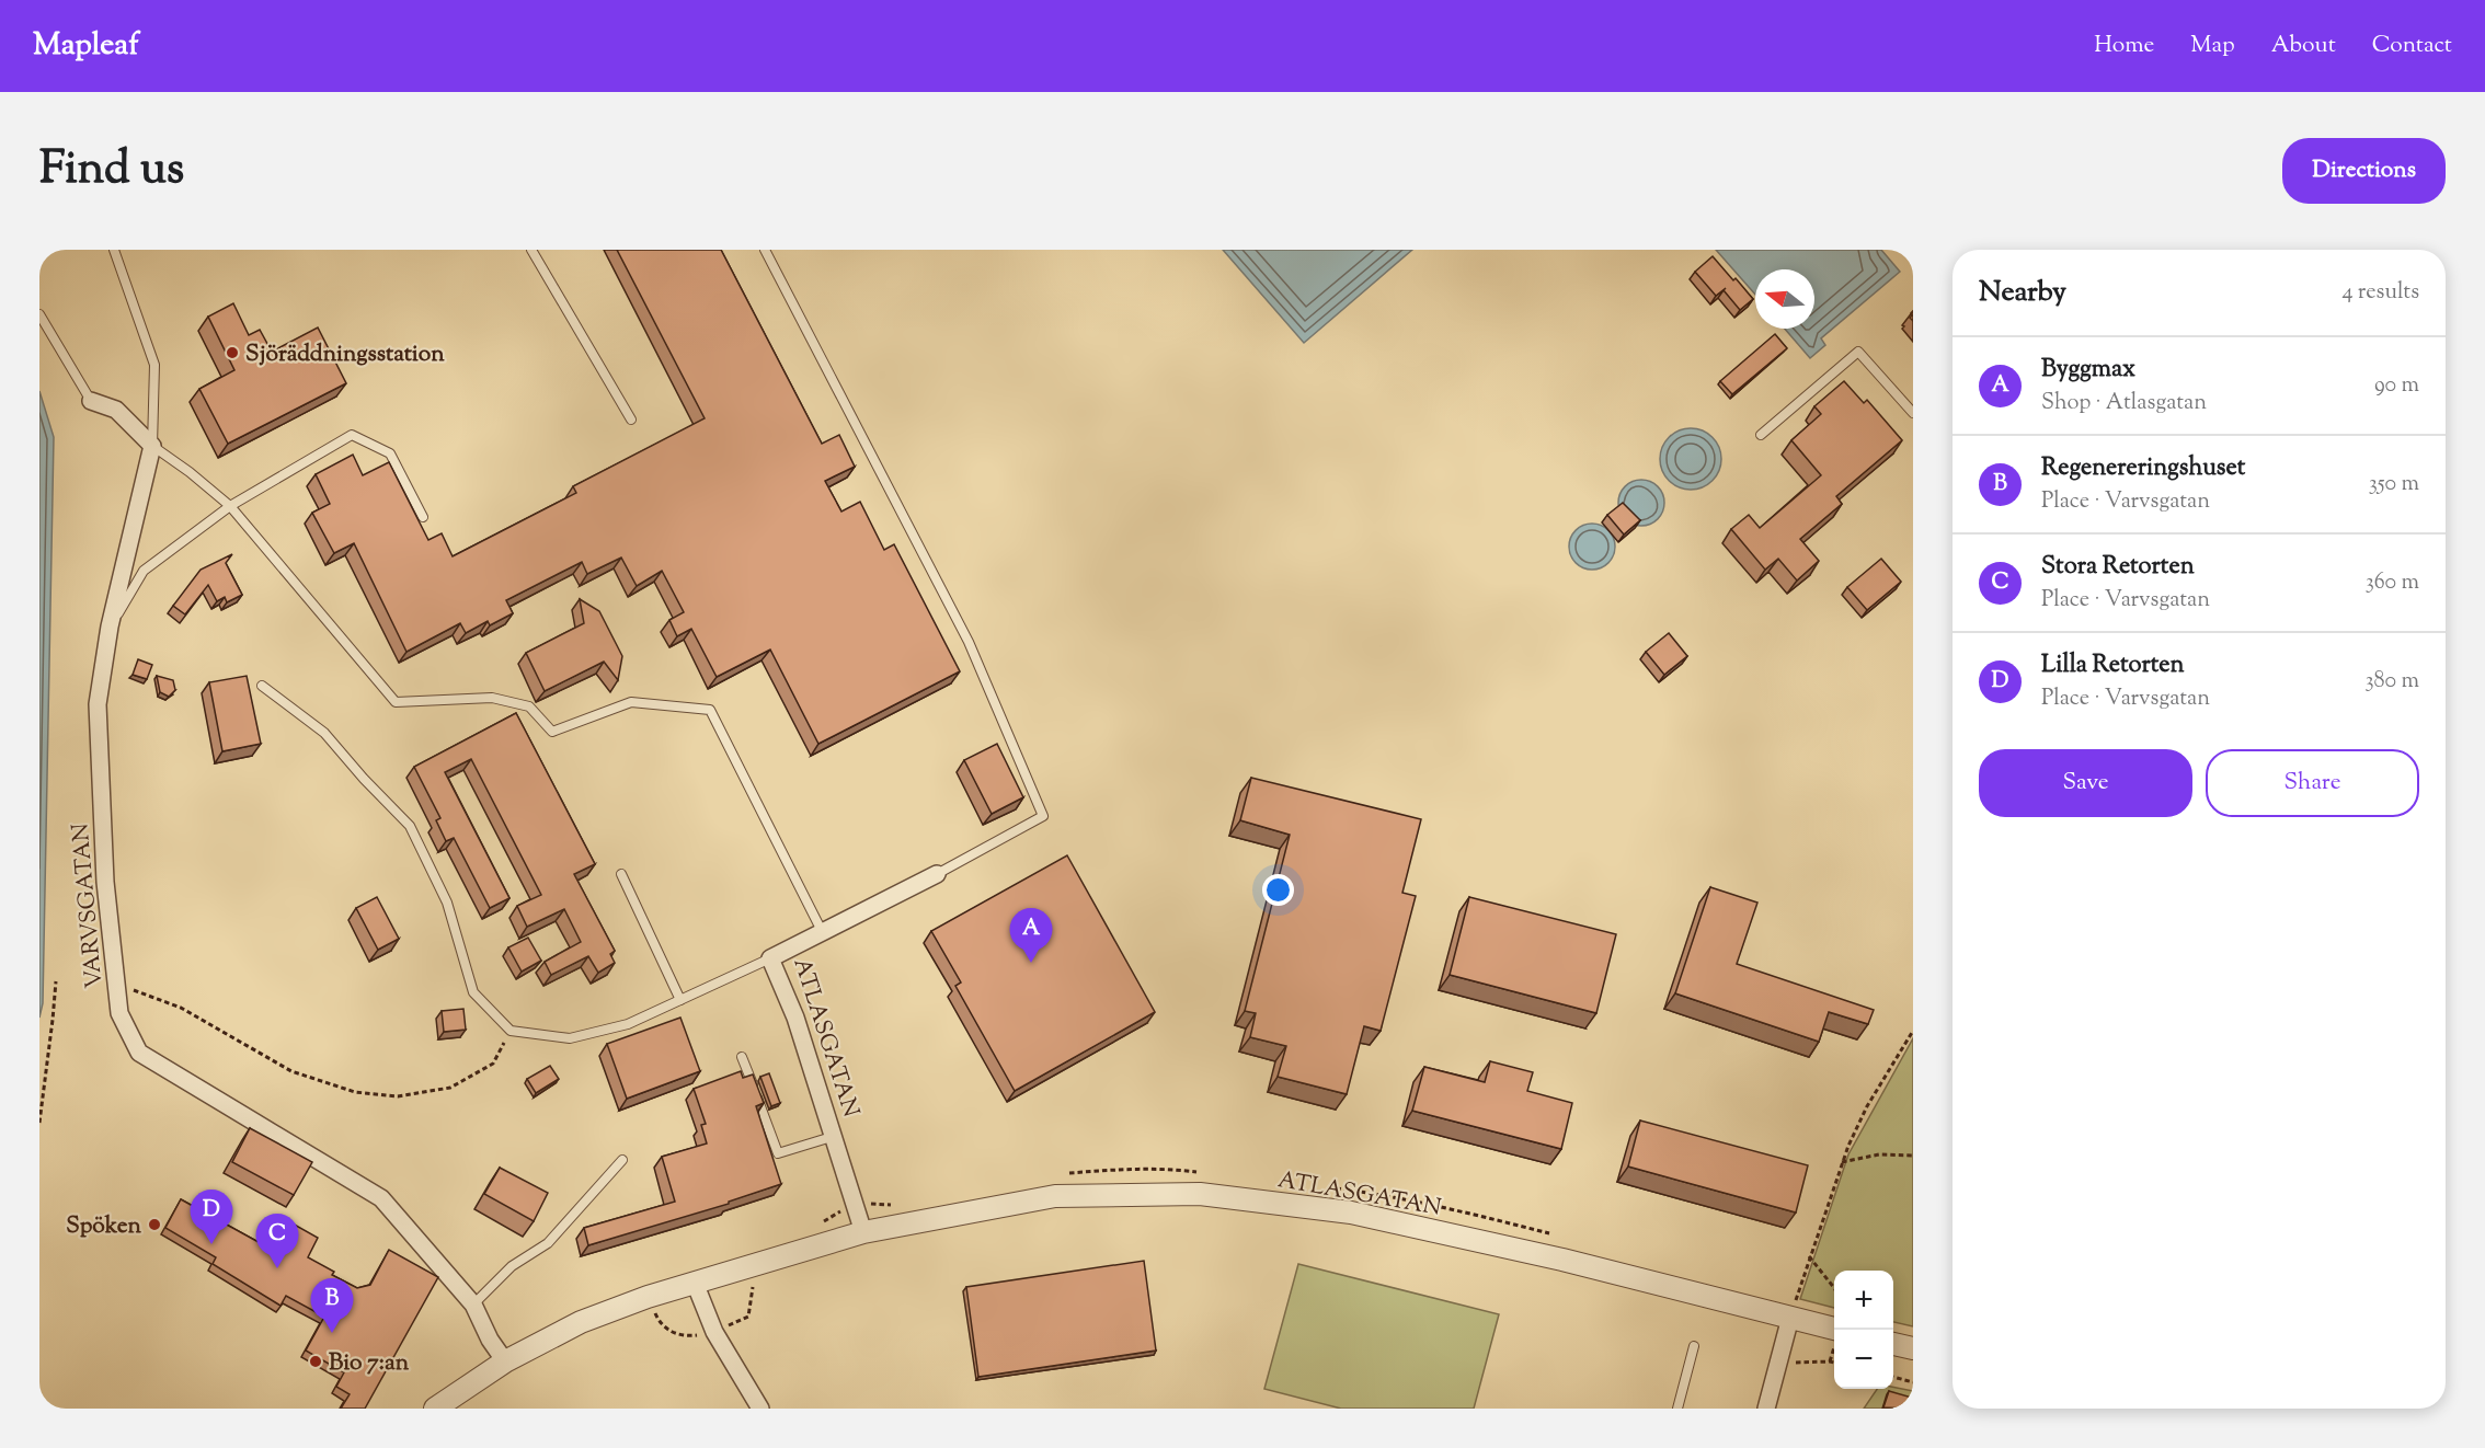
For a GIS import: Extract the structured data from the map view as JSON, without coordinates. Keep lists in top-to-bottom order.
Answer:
{
  "streets": {
    "street": ["VARVSGATAN", "ATLASGATAN"]
  },
  "crossings": [
    ["VARVSGATAN", "ATLASGATAN"]
  ],
  "places": ["Sjöräddningsstation", "Spöken", "Bio 7:an"],
  "north": "left",
  "page": {
    "header": "Mapleaf",
    "nav": [
      "Home",
      "Map",
      "About",
      "Contact"
    ],
    "title": "Find us",
    "buttons": [
      "Directions",
      ["Save", "Share"]
    ],
    "heading": ["Nearby", "4 results"],
    "list": [
      {
        "mark": "A",
        "name": "Byggmax",
        "note": "Shop · Atlasgatan",
        "value": "90 m"
      },
      {
        "mark": "B",
        "name": "Regenereringshuset",
        "note": "Place · Varvsgatan",
        "value": "350 m"
      },
      {
        "mark": "C",
        "name": "Stora Retorten",
        "note": "Place · Varvsgatan",
        "value": "360 m"
      },
      {
        "mark": "D",
        "name": "Lilla Retorten",
        "note": "Place · Varvsgatan",
        "value": "380 m"
      }
    ],
    "pins": [
      "A",
      "D",
      "C",
      "B"
    ],
    "map_buttons": ["+", "−"]
  }
}
